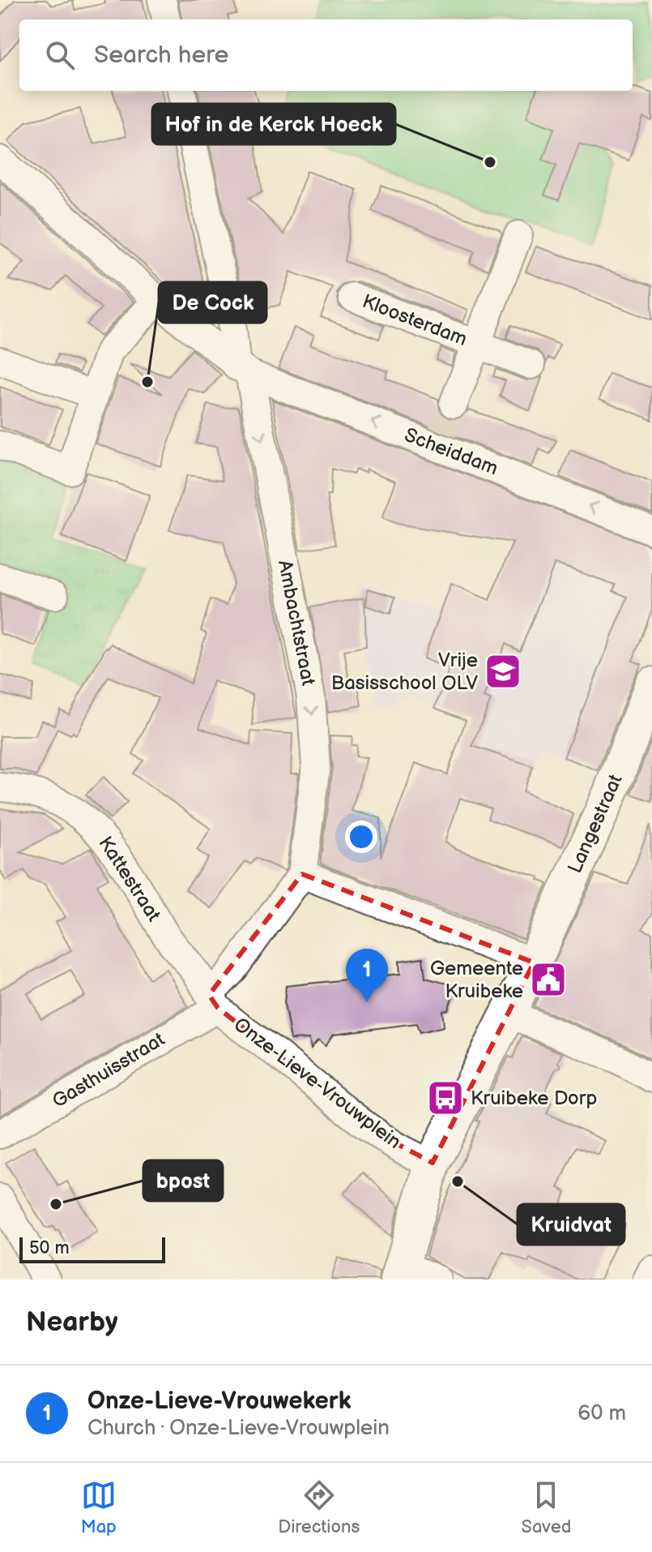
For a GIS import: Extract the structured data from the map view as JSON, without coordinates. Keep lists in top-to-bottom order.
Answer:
{
  "streets": {
    "main road": ["Langestraat"],
    "street": [
      "Kloosterdam",
      "Scheiddam",
      "Ambachtstraat",
      "Kattestraat",
      "Gasthuisstraat",
      "Onze-Lieve-Vrouwplein"
    ]
  },
  "crossings": [
    ["Scheiddam", "Ambachtstraat"],
    ["Kattestraat", "Onze-Lieve-Vrouwplein"],
    ["Gasthuisstraat", "Onze-Lieve-Vrouwplein"]
  ],
  "one_way": ["Scheiddam", "Ambachtstraat"],
  "places": {
    "other": [
      "Hof in de Kerck Hoeck",
      "De Cock",
      "Kruidvat",
      "bpost"
    ],
    "school or university": ["Vrije Basisschool OLV"],
    "public building": ["Gemeente Kruibeke"],
    "bus stop": ["Kruibeke Dorp"]
  },
  "scale_bar": "50 m",
  "page": {
    "search": "Search here",
    "pins": "1",
    "scale": "50 m",
    "heading": "Nearby",
    "list": [
      {
        "mark": "1",
        "name": "Onze-Lieve-Vrouwekerk",
        "note": "Church · Onze-Lieve-Vrouwplein",
        "value": "60 m"
      }
    ],
    "nav": ["Map", "Directions", "Saved"]
  }
}
